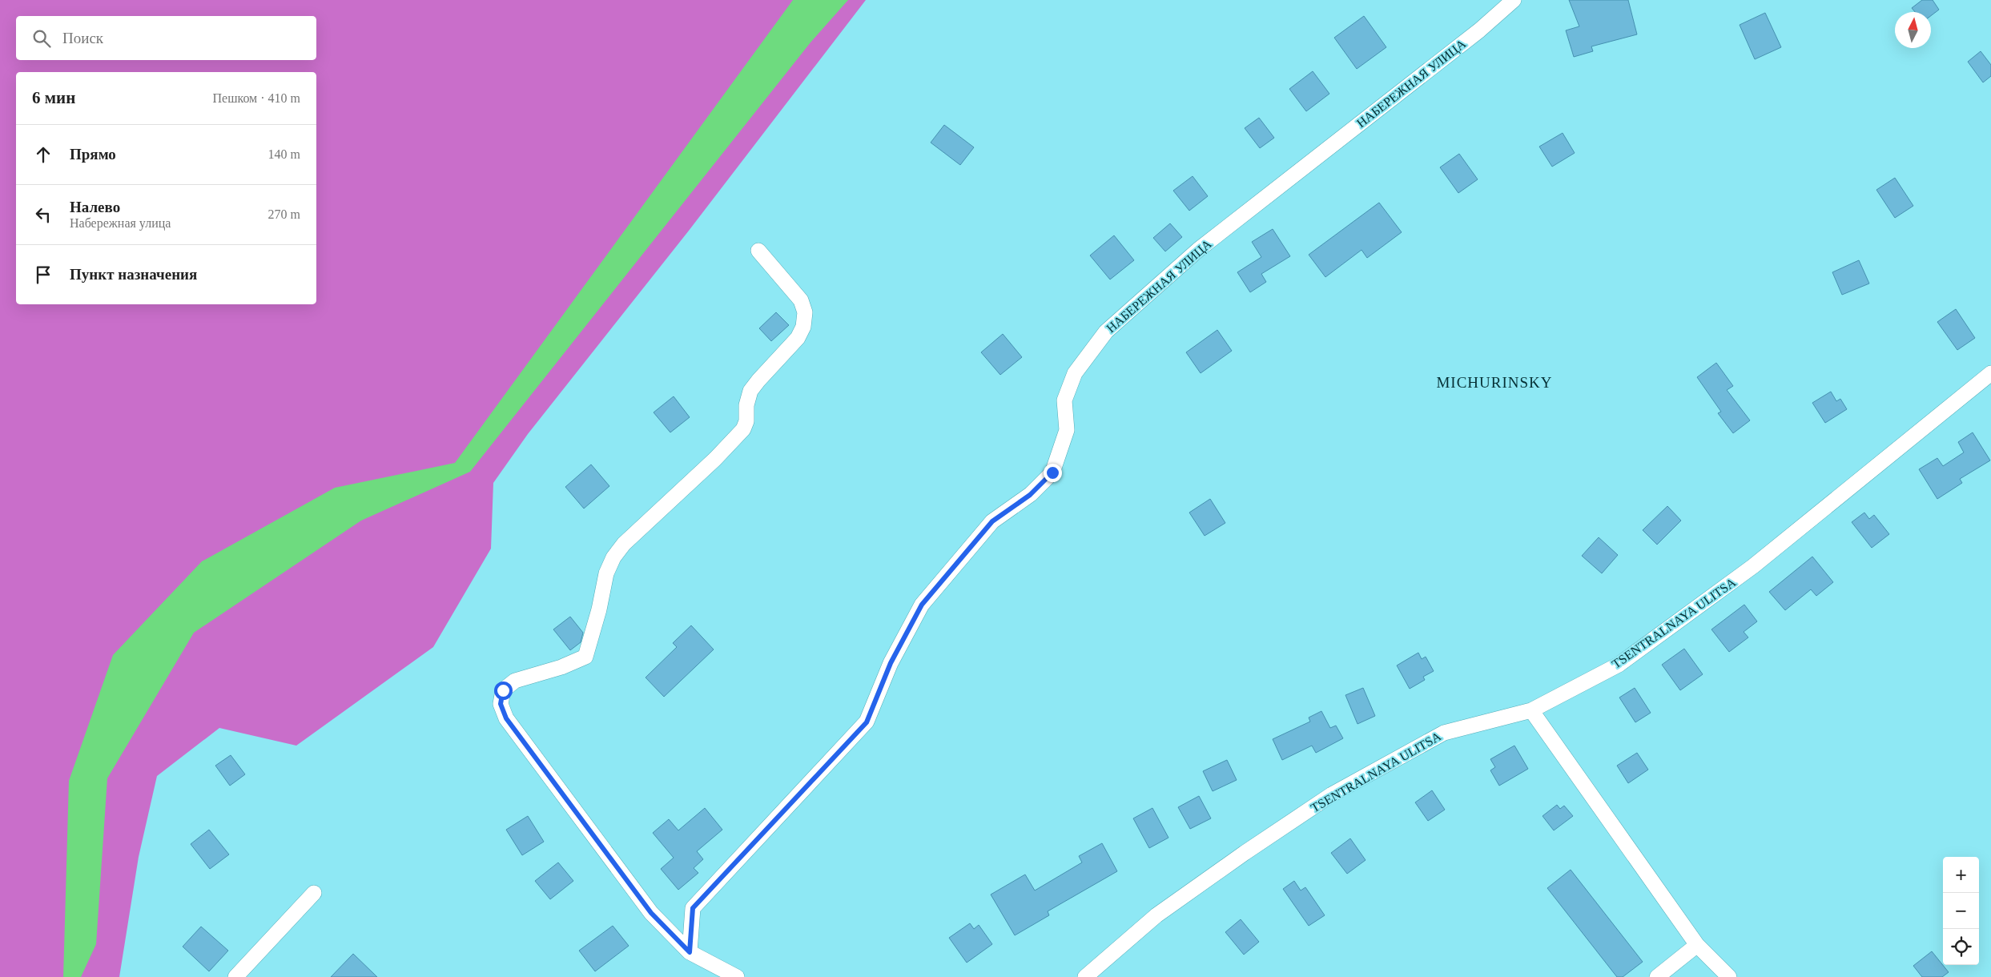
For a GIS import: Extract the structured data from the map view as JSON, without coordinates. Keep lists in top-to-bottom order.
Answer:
{
  "streets": {
    "street": ["НАБЕРЕЖНАЯ УЛИЦА", "TSENTRALNAYA ULITSA"]
  },
  "districts": ["MICHURINSKY"],
  "north": "top",
  "page": {
    "search": "Поиск",
    "heading": ["6 мин", "Пешком · 410 m"],
    "list": [
      ["Прямо", "140 m"],
      ["Налево", "Набережная улица", "270 m"],
      "Пункт назначения"
    ],
    "map_buttons": ["+", "−"]
  }
}
